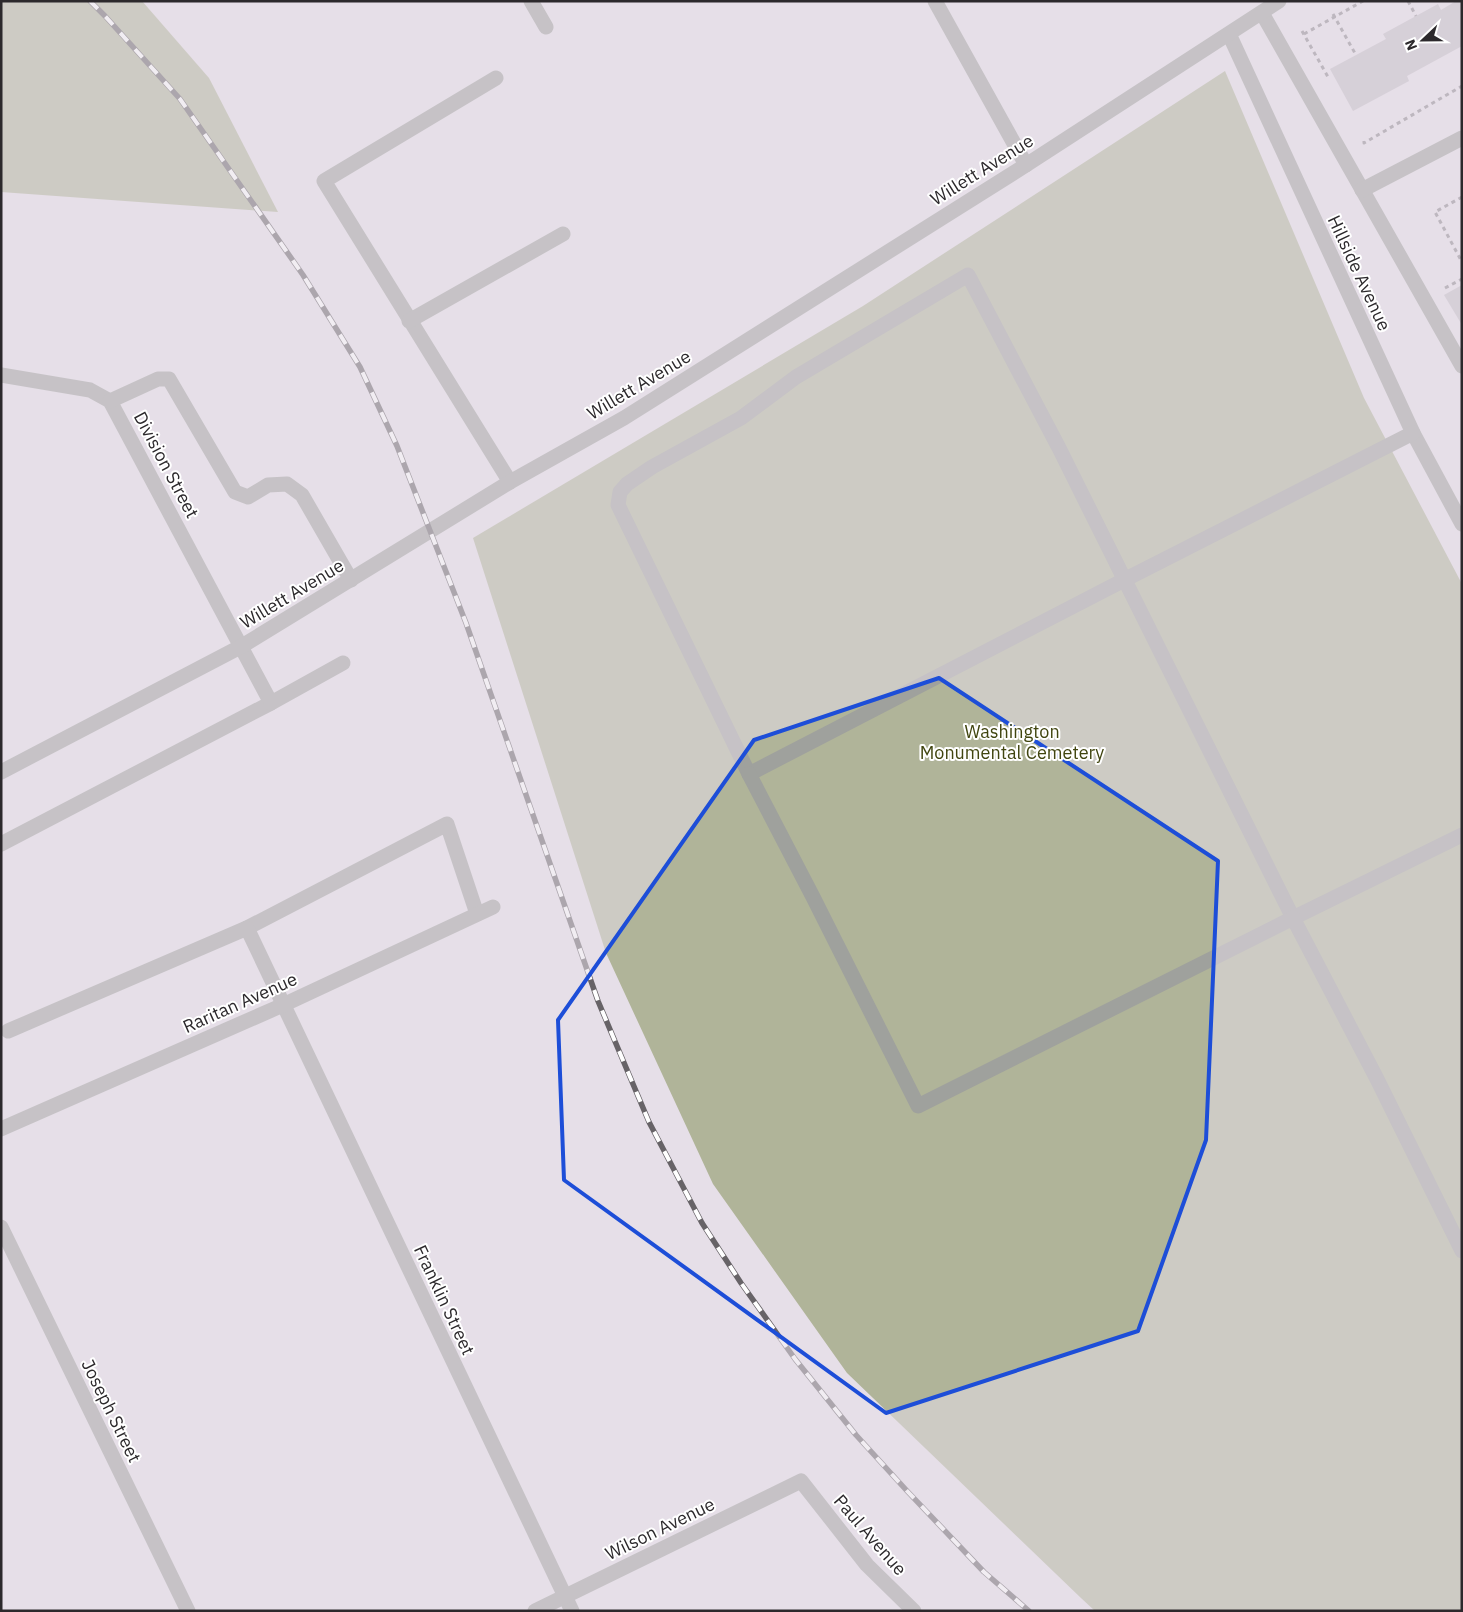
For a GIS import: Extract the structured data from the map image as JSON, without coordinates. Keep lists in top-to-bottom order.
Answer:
{
  "streets": {
    "street": [
      "Willett Avenue",
      "Hillside Avenue",
      "Division Street",
      "Raritan Avenue",
      "Franklin Street",
      "Joseph Street",
      "Wilson Avenue",
      "Paul Avenue"
    ]
  },
  "crossings": [
    ["Willett Avenue", "Hillside Avenue"],
    ["Willett Avenue", "Division Street"],
    ["Raritan Avenue", "Franklin Street"],
    ["Franklin Street", "Wilson Avenue"],
    ["Wilson Avenue", "Paul Avenue"]
  ],
  "parks": ["Washington Monumental Cemetery"],
  "north": "left"
}
